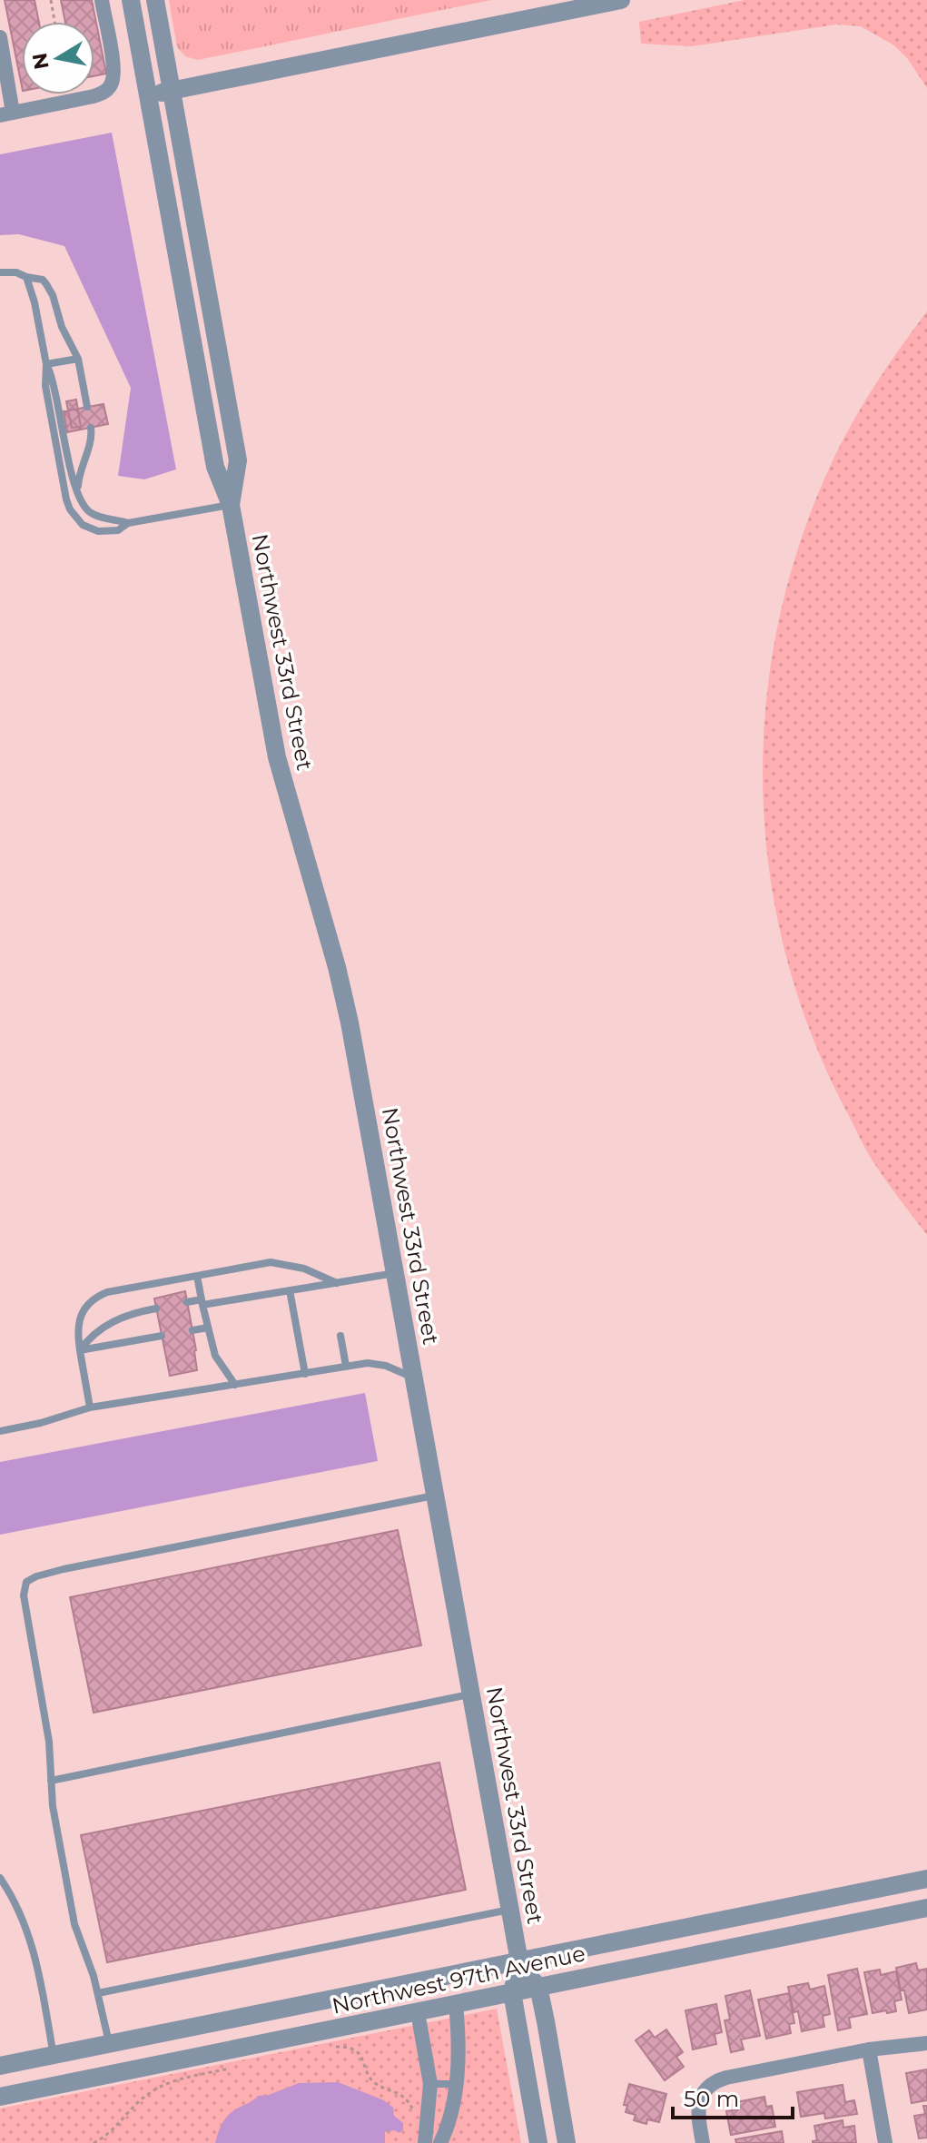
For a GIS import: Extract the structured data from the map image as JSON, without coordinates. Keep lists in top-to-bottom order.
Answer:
{
  "streets": {
    "street": ["Northwest 33rd Street", "Northwest 97th Avenue"]
  },
  "crossings": [
    ["Northwest 33rd Street", "Northwest 97th Avenue"]
  ],
  "scale_bar": "50 m",
  "north": "left"
}
